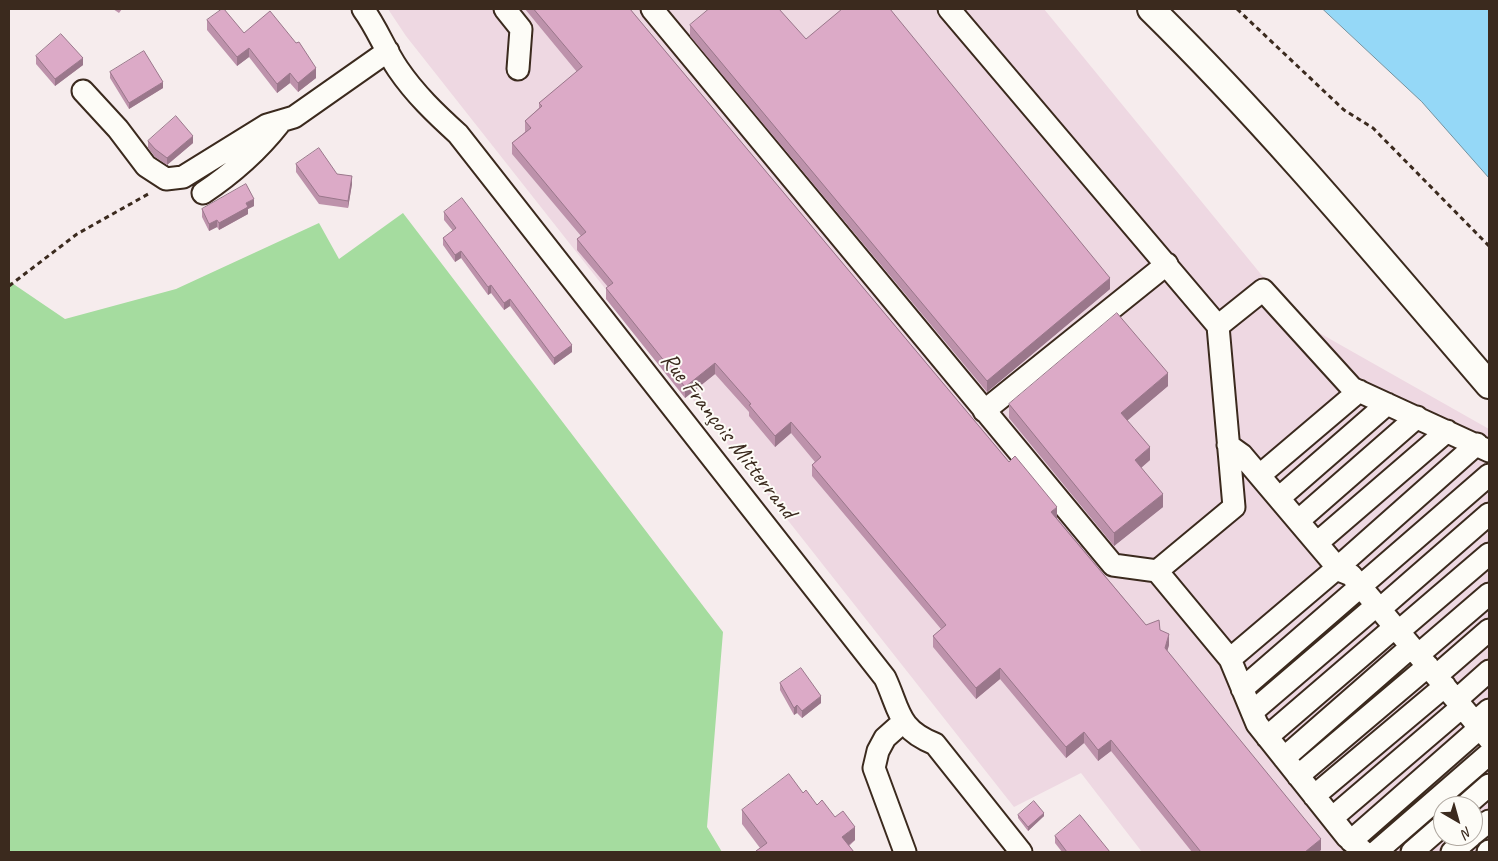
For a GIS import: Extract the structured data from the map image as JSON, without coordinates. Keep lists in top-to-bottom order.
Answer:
{
  "streets": {
    "street": ["Rue François Mitterrand"]
  },
  "north": "bottom right"
}
